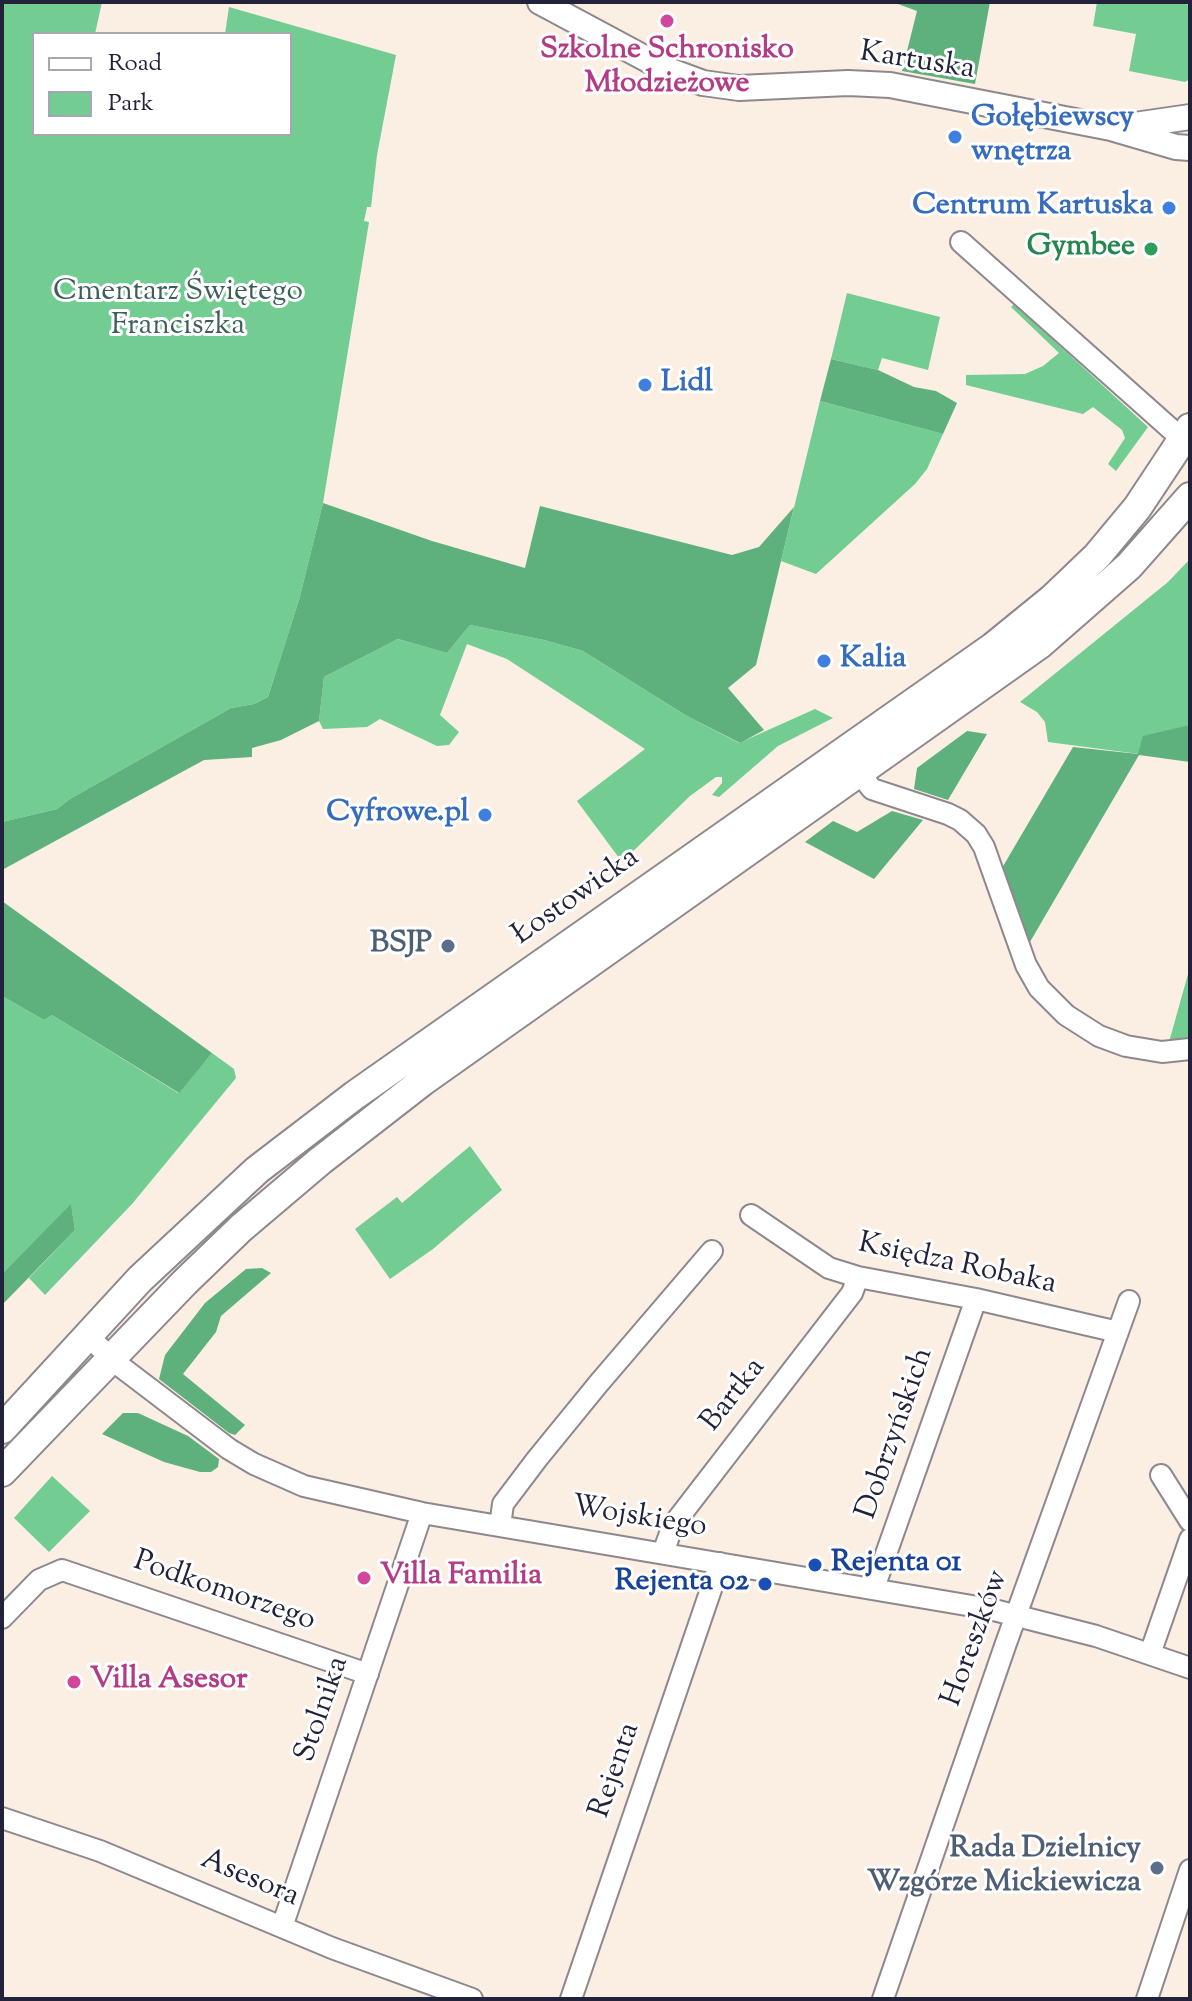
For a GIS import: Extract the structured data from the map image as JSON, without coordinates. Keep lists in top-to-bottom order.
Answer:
{
  "streets": {
    "main road": ["Łostowicka"],
    "street": [
      "Kartuska",
      "Księdza Robaka",
      "Bartka",
      "Dobrzyńskich",
      "Wojskiego",
      "Podkomorzego",
      "Horeszków",
      "Stolnika",
      "Rejenta",
      "Asesora"
    ]
  },
  "crossings": [
    ["Łostowicka", "Wojskiego"],
    ["Księdza Robaka", "Bartka"],
    ["Księdza Robaka", "Dobrzyńskich"],
    ["Księdza Robaka", "Horeszków"],
    ["Bartka", "Wojskiego"],
    ["Dobrzyńskich", "Wojskiego"],
    ["Wojskiego", "Horeszków"],
    ["Wojskiego", "Stolnika"],
    ["Wojskiego", "Rejenta"],
    ["Podkomorzego", "Stolnika"],
    ["Stolnika", "Asesora"]
  ],
  "parks": ["Cmentarz Świętego Franciszka"],
  "places": [
    "Szkolne Schronisko Młodzieżowe",
    "Gołębiewscy wnętrza",
    "Centrum Kartuska",
    "Gymbee",
    "Lidl",
    "Kalia",
    "Cyfrowe.pl",
    "BSJP",
    "Rejenta 01",
    "Villa Familia",
    "Rejenta 02",
    "Villa Asesor",
    "Rada Dzielnicy Wzgórze Mickiewicza"
  ],
  "legend": ["Road", "Park"]
}
